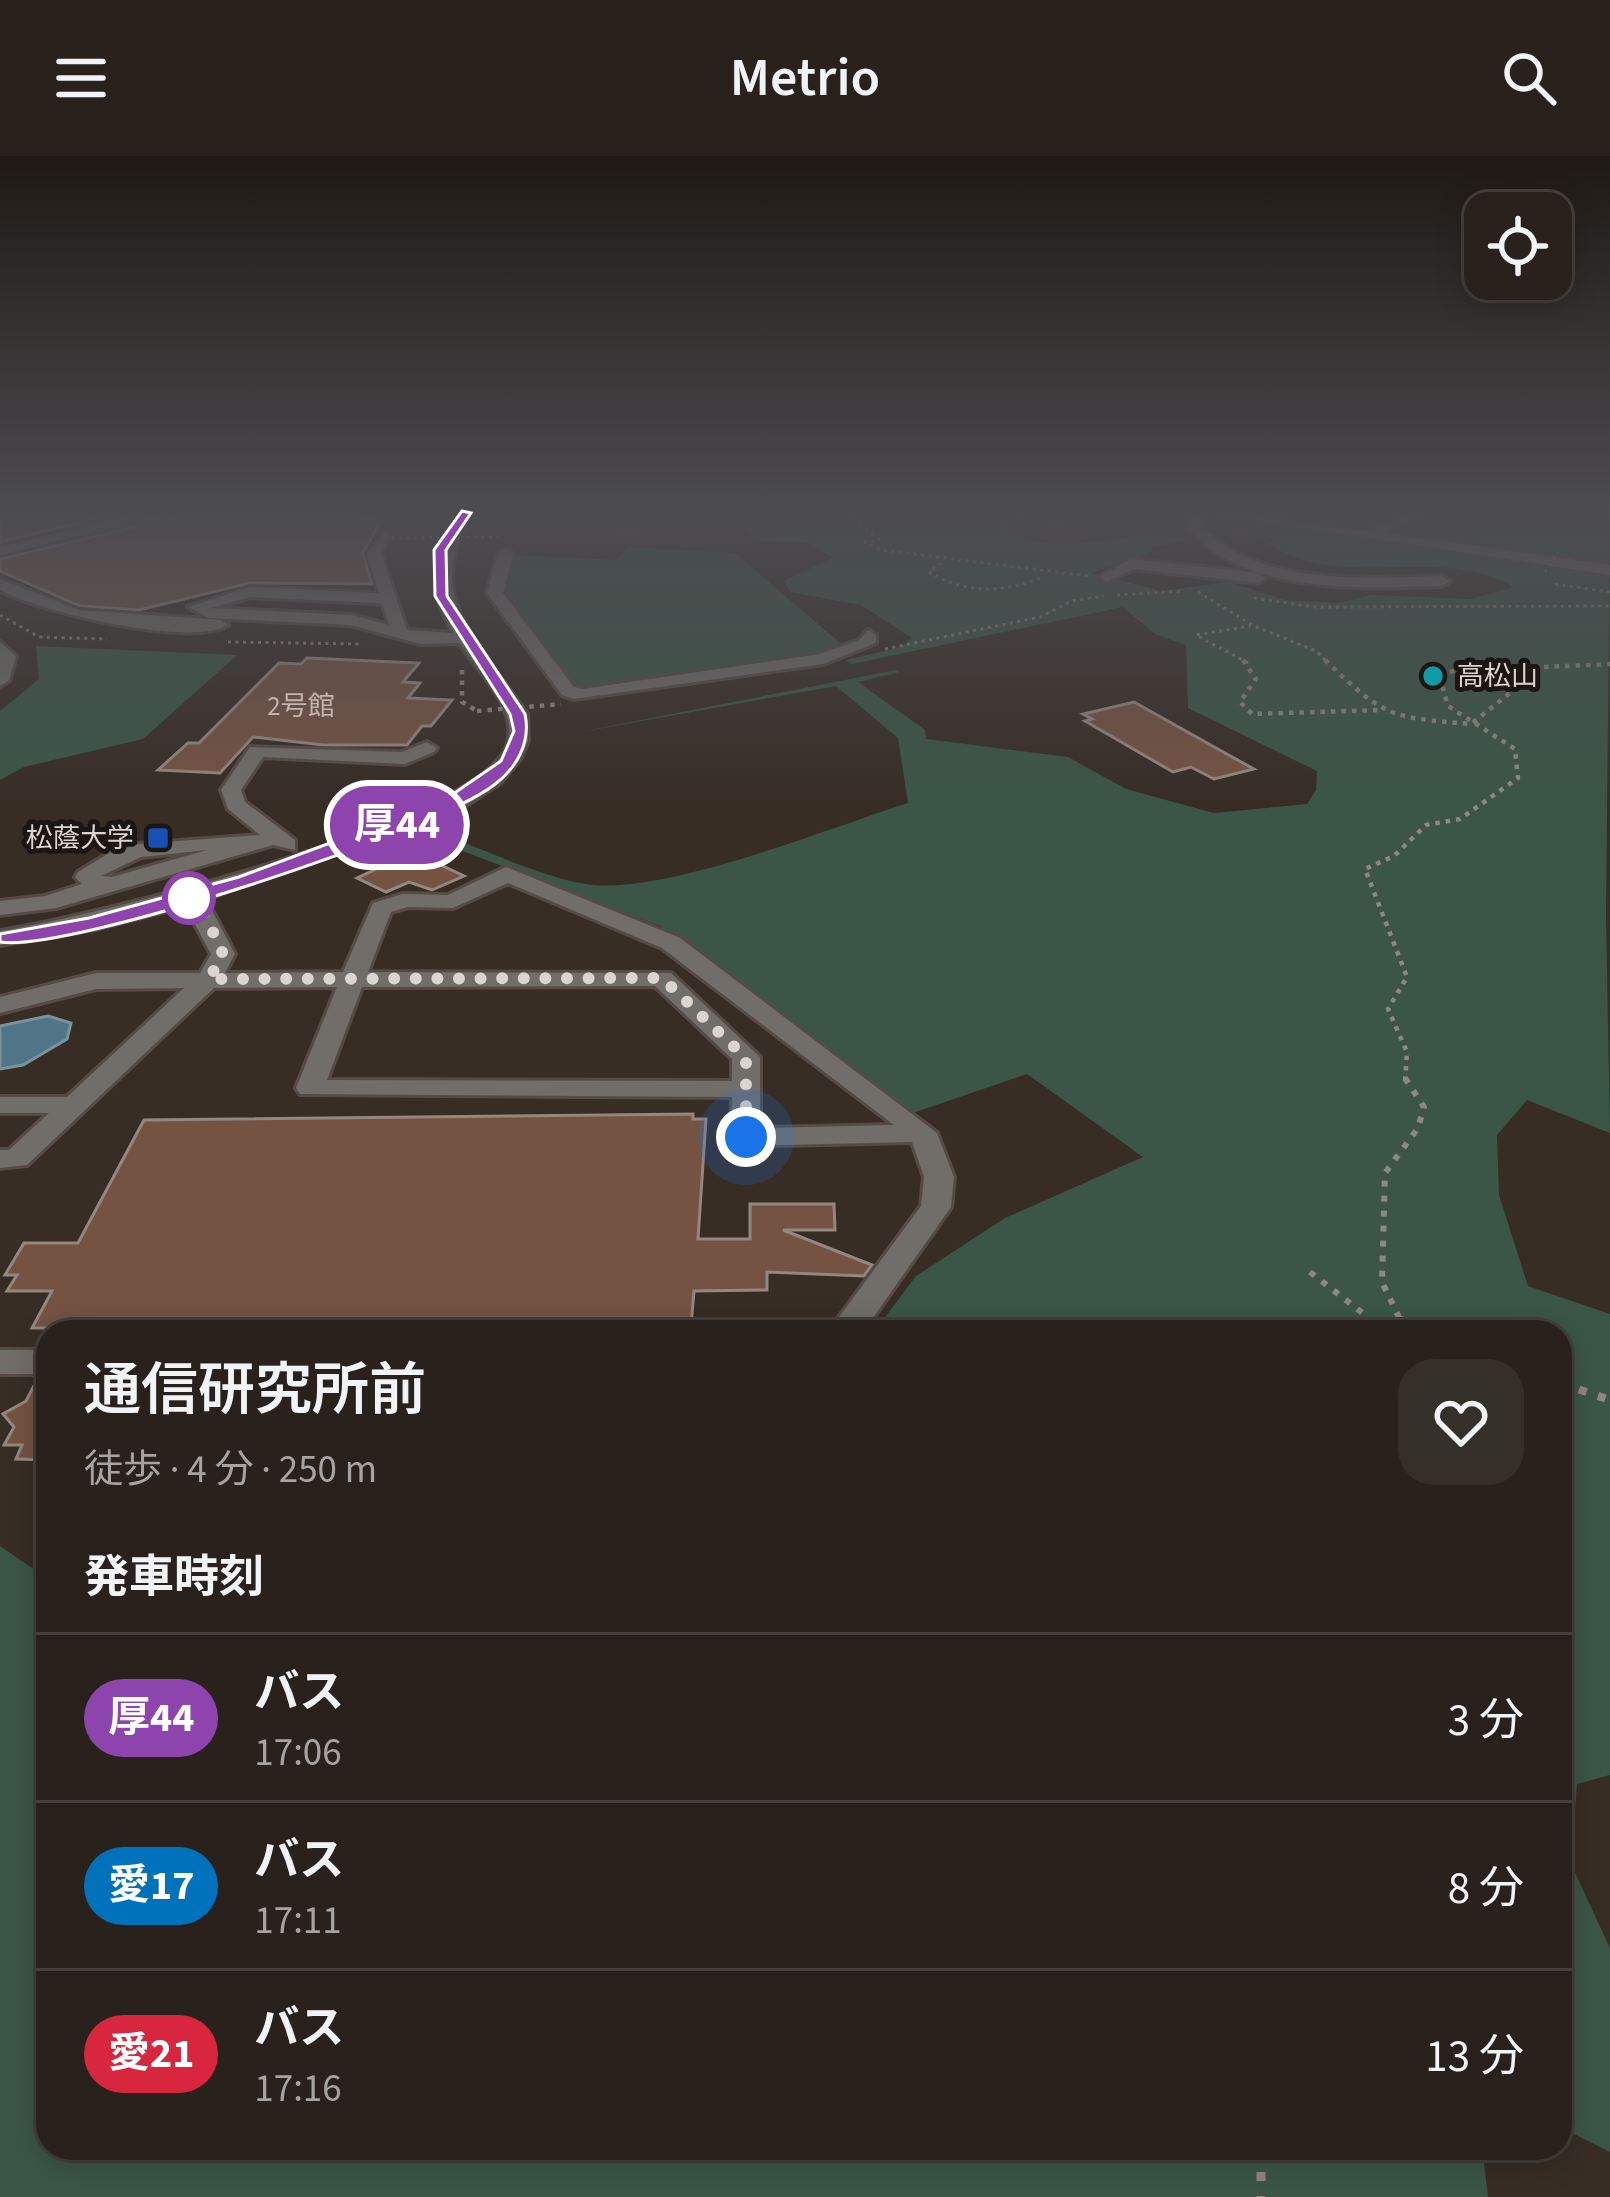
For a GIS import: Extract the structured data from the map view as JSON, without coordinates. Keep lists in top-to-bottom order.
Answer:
{
  "places": {
    "other": ["高松山"],
    "transit": ["松蔭大学"]
  },
  "lines": ["bus line 厚44"],
  "house_numbers": ["2号館"],
  "page": {
    "header": "Metrio",
    "on_map": "厚44",
    "heading": [
      ["通信研究所前", "徒歩 · 4 分 · 250 m"],
      "発車時刻"
    ],
    "list": [
      {
        "mark": "厚44",
        "name": "バス",
        "note": "17:06",
        "value": "3 分"
      },
      {
        "mark": "愛17",
        "name": "バス",
        "note": "17:11",
        "value": "8 分"
      },
      {
        "mark": "愛21",
        "name": "バス",
        "note": "17:16",
        "value": "13 分"
      }
    ]
  }
}
